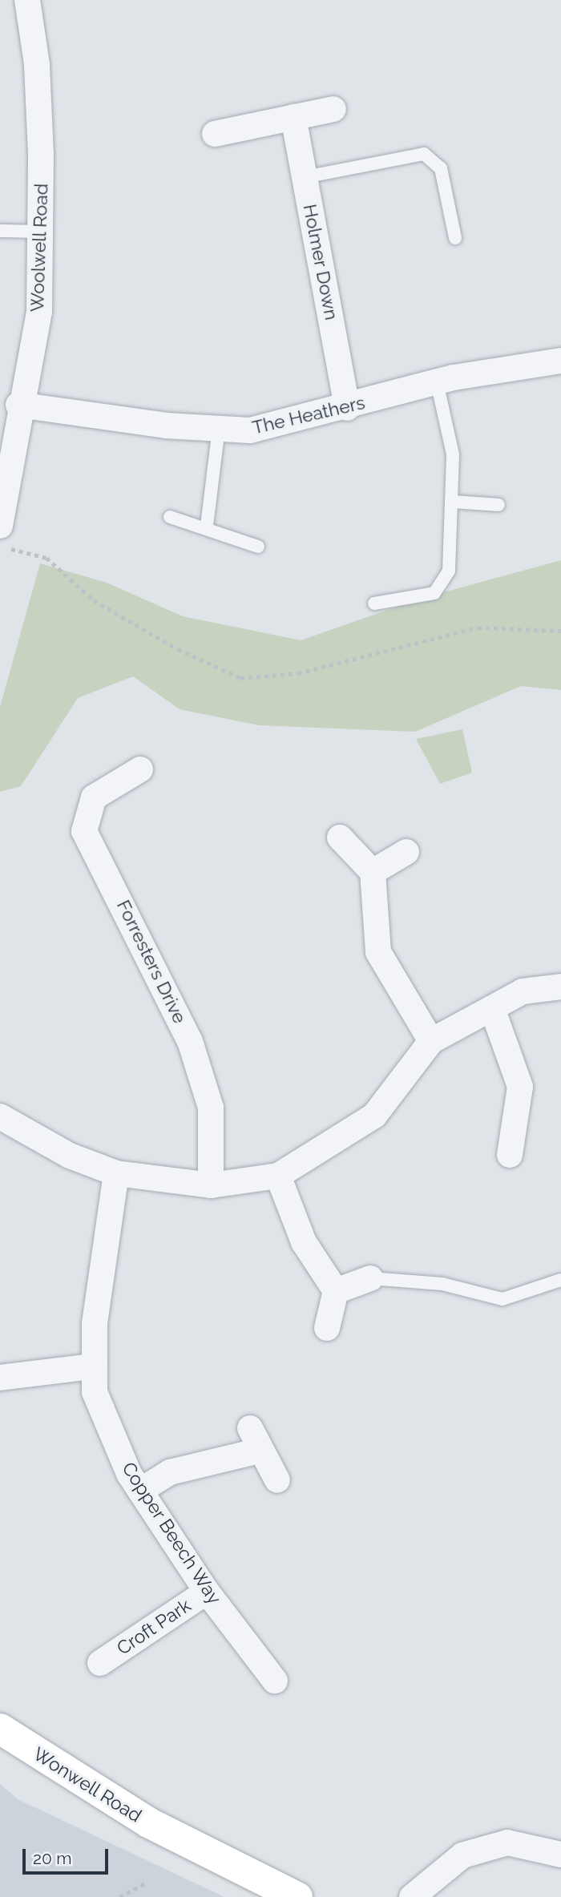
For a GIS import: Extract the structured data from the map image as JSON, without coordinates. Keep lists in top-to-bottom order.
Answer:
{
  "streets": {
    "street": [
      "Woolwell Road",
      "Holmer Down",
      "The Heathers",
      "Forresters Drive",
      "Copper Beech Way",
      "Croft Park",
      "Wonwell Road"
    ]
  },
  "crossings": [
    ["Woolwell Road", "The Heathers"],
    ["Holmer Down", "The Heathers"],
    ["Copper Beech Way", "Croft Park"]
  ],
  "scale_bar": "20 m"
}
